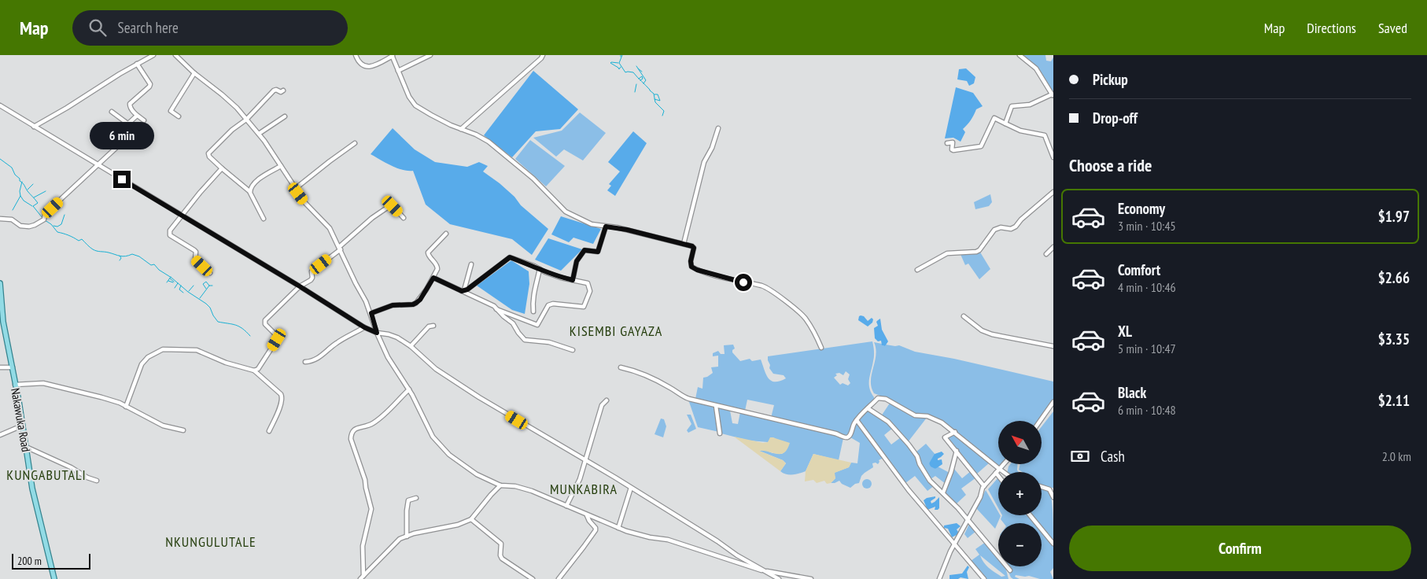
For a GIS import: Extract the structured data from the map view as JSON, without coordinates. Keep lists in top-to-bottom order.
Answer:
{
  "streets": {
    "main road": ["Nakawuka Road"]
  },
  "districts": [
    "KISEMBI GAYAZA",
    "KUNGABUTALI",
    "MUNKABIRA",
    "NKUNGULUTALE"
  ],
  "scale_bar": "200 m",
  "north": "top left",
  "page": {
    "header": "Map",
    "search": "Search here",
    "nav": ["Map", "Directions", "Saved"],
    "banner": ["Pickup", "Drop-off"],
    "bubble": "6 min",
    "heading": "Choose a ride",
    "list": [
      {
        "name": "Economy",
        "note": "3 min · 10:45",
        "value": "$1.97"
      },
      {
        "name": "Comfort",
        "note": "4 min · 10:46",
        "value": "$2.66"
      },
      {
        "name": "XL",
        "note": "5 min · 10:47",
        "value": "$3.35"
      },
      {
        "name": "Black",
        "note": "6 min · 10:48",
        "value": "$2.11"
      }
    ],
    "map_buttons": ["+", "−"],
    "pay": ["Cash", "2.0 km"],
    "buttons": "Confirm",
    "scale": "200 m"
  }
}
